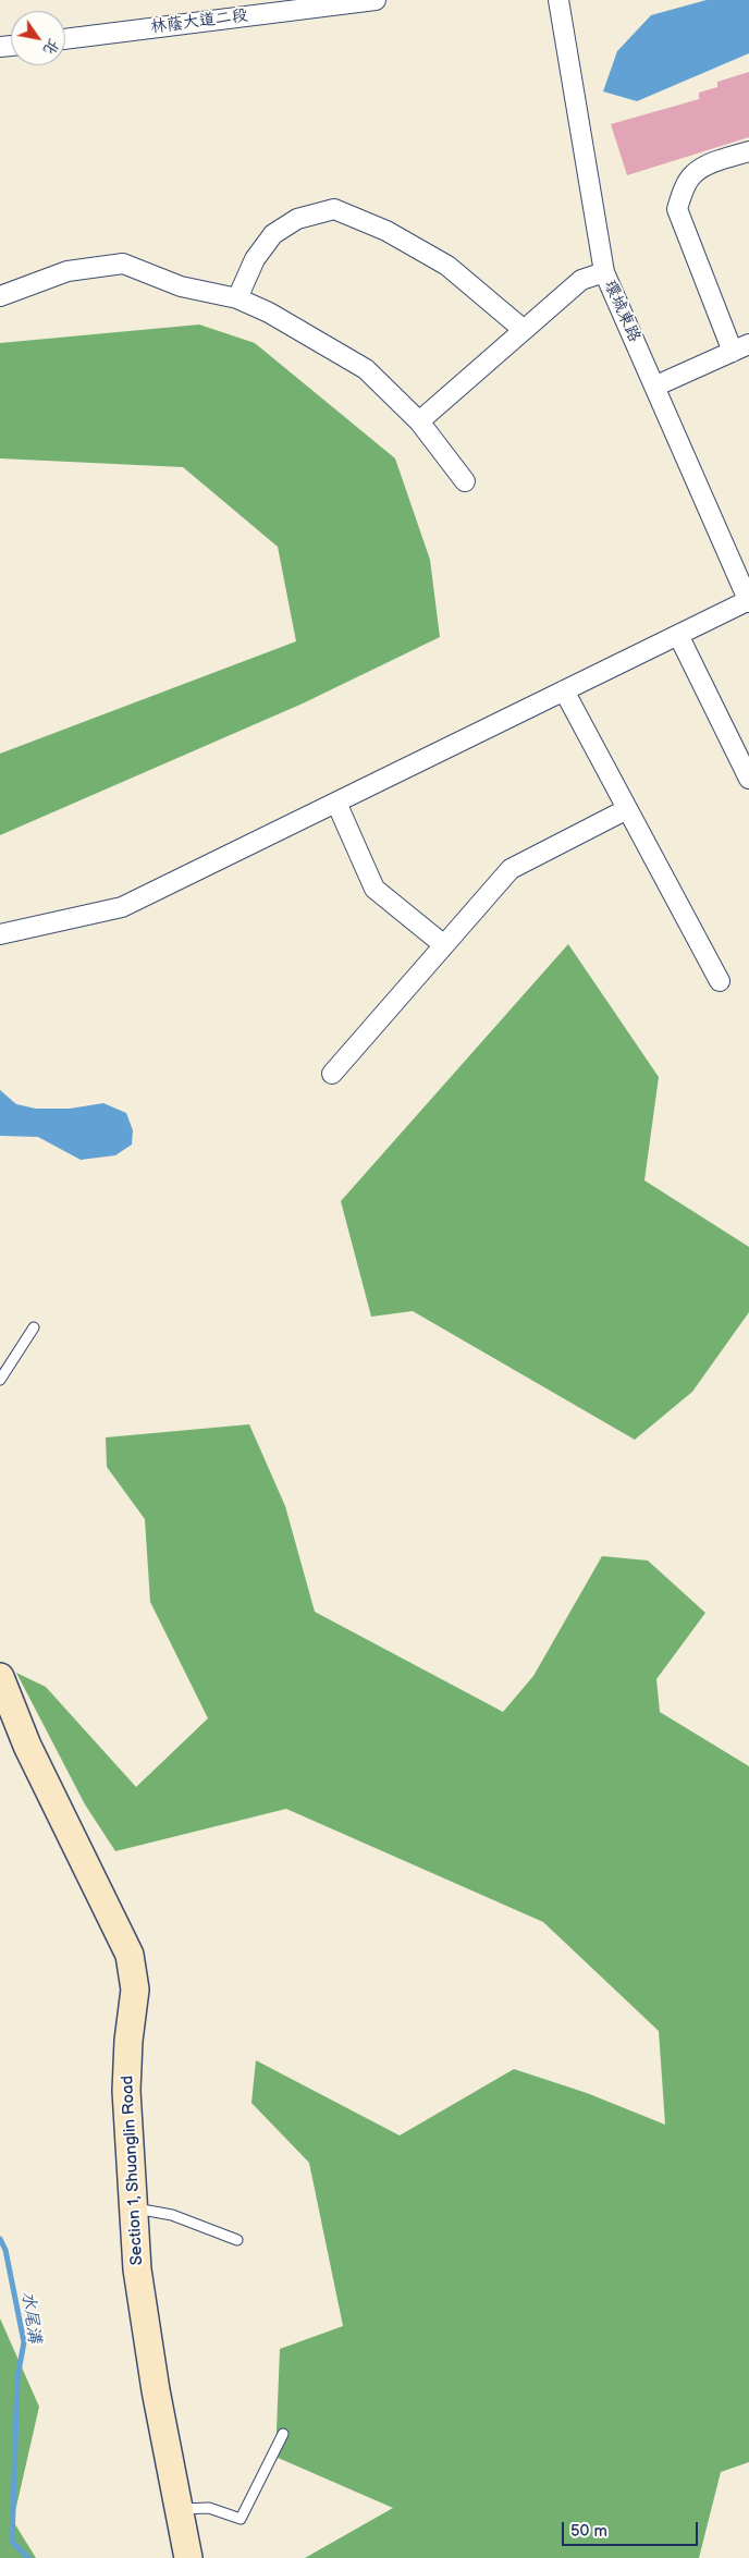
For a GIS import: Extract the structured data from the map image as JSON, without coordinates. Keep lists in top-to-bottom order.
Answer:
{
  "streets": {
    "street": ["林蔭大道二段", "環城東路", "Section 1, Shuanglin Road"]
  },
  "water": ["水尾溝"],
  "scale_bar": "50 m",
  "north": "bottom right"
}
